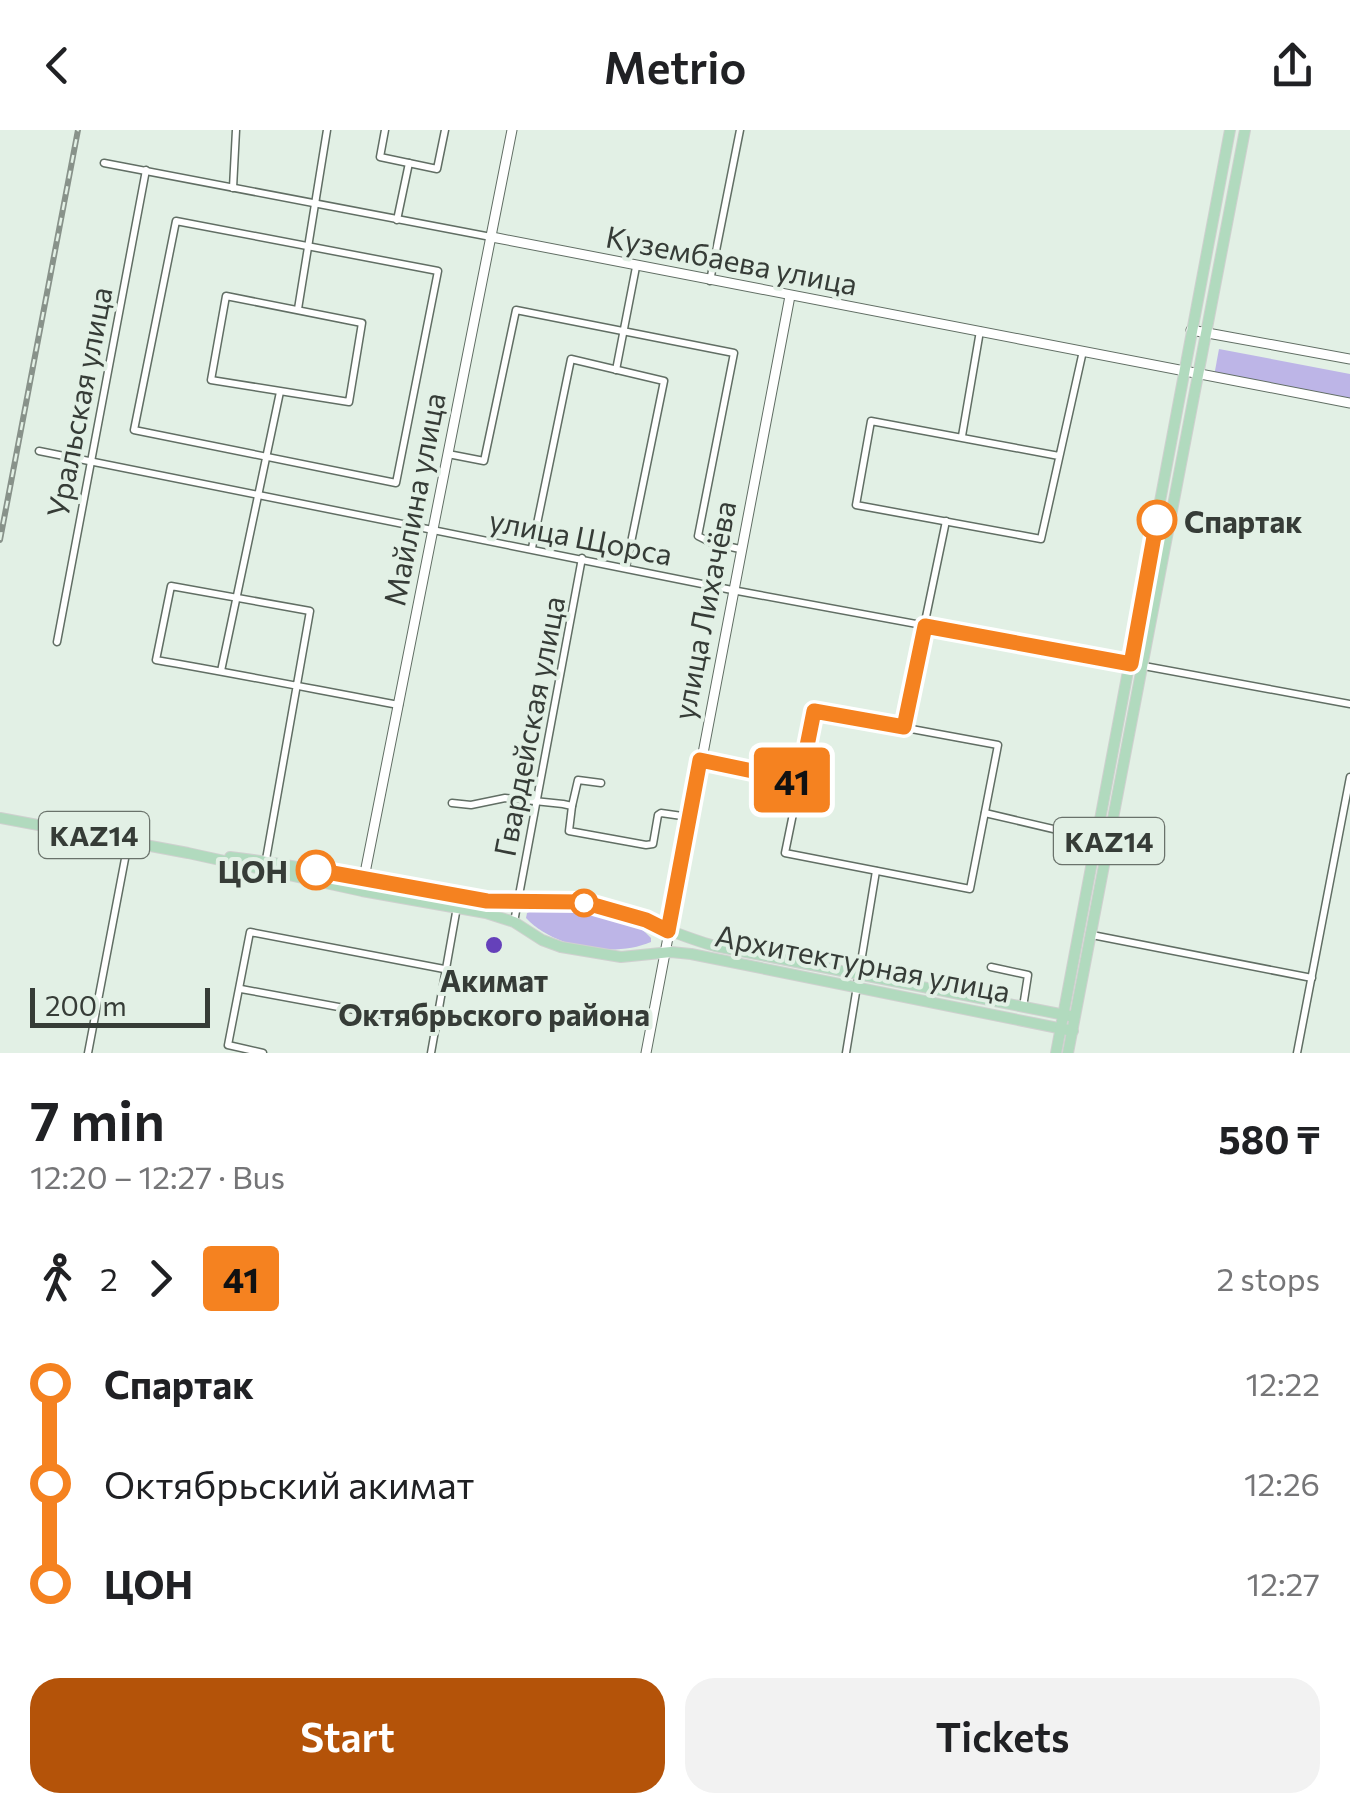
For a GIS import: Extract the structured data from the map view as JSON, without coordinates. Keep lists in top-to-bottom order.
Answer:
{
  "streets": {
    "main road": ["KAZ14", "Архитектурная улица"],
    "street": [
      "Кузембаева улица",
      "Уральская улица",
      "Майлина улица",
      "улица Щорса",
      "улица Лихачёва",
      "Гвардейская улица"
    ]
  },
  "crossings": [
    ["Кузембаева улица", "Уральская улица"],
    ["Кузембаева улица", "Майлина улица"],
    ["Кузембаева улица", "улица Лихачёва"],
    ["Кузембаева улица", "KAZ14"],
    ["Уральская улица", "улица Щорса"],
    ["Майлина улица", "улица Щорса"],
    ["Майлина улица", "Архитектурная улица"],
    ["улица Щорса", "улица Лихачёва"],
    ["улица Щорса", "Гвардейская улица"],
    ["улица Щорса", "KAZ14"],
    ["улица Лихачёва", "Архитектурная улица"],
    ["Гвардейская улица", "Архитектурная улица"],
    ["KAZ14", "Архитектурная улица"]
  ],
  "places": ["Спартак", "ЦОН", "Акимат Октябрьского района"],
  "lines": ["bus line 41"],
  "scale_bar": "200 m",
  "page": {
    "header": "Metrio",
    "on_map": "41",
    "scale": "200 m",
    "heading": ["7 min", "12:20 – 12:27 · Bus", "580 ₸"],
    "legs": ["2", "41", "2 stops"],
    "list": [
      {
        "name": "Спартак",
        "value": "12:22"
      },
      {
        "name": "Октябрьский акимат",
        "value": "12:26"
      },
      {
        "name": "ЦОН",
        "value": "12:27"
      }
    ],
    "buttons": ["Start", "Tickets"]
  }
}
